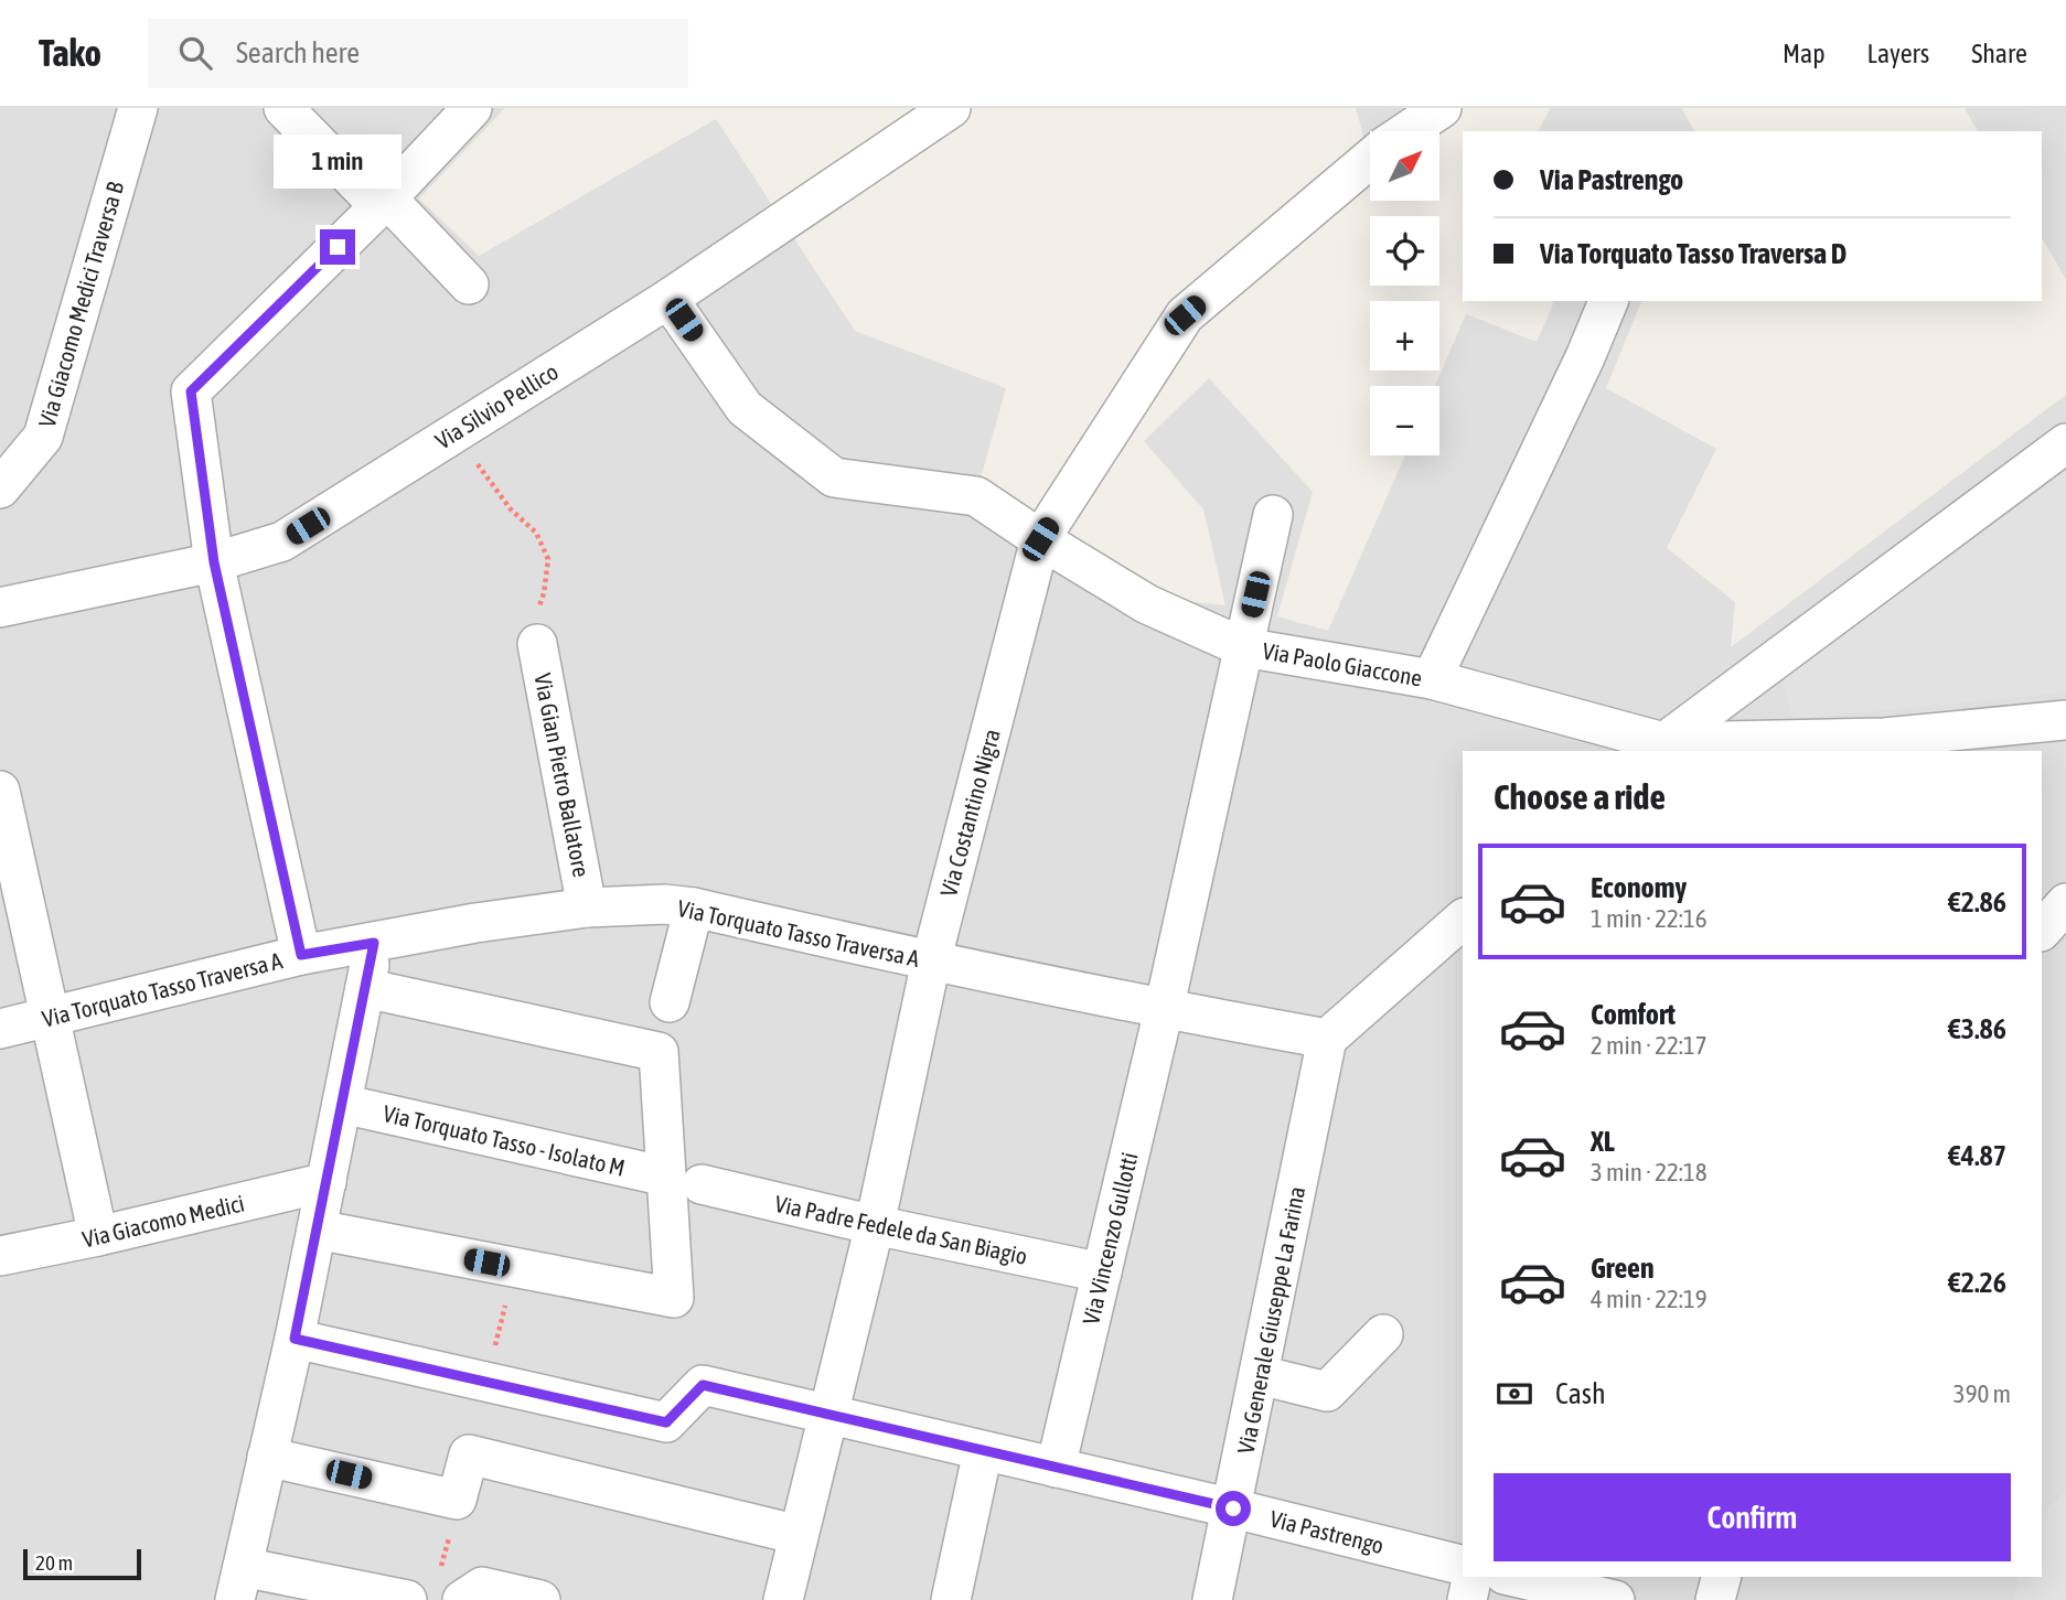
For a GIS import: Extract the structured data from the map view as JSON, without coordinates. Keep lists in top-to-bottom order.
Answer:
{
  "streets": {
    "street": [
      "Via Giacomo Medici Traversa B",
      "Via Silvio Pellico",
      "Via Paolo Giaccone",
      "Via Gian Pietro Ballatore",
      "Via Costantino Nigra",
      "Via Torquato Tasso Traversa A",
      "Via Torquato Tasso - Isolato M",
      "Via Giacomo Medici",
      "Via Padre Fedele da San Biagio",
      "Via Vincenzo Gullotti",
      "Via Generale Giuseppe La Farina",
      "Via Pastrengo"
    ]
  },
  "crossings": [
    ["Via Silvio Pellico", "Via Paolo Giaccone"],
    ["Via Paolo Giaccone", "Via Costantino Nigra"],
    ["Via Paolo Giaccone", "Via Vincenzo Gullotti"],
    ["Via Gian Pietro Ballatore", "Via Torquato Tasso Traversa A"],
    ["Via Costantino Nigra", "Via Torquato Tasso Traversa A"],
    ["Via Costantino Nigra", "Via Padre Fedele da San Biagio"],
    ["Via Costantino Nigra", "Via Pastrengo"],
    ["Via Torquato Tasso Traversa A", "Via Vincenzo Gullotti"],
    ["Via Torquato Tasso Traversa A", "Via Generale Giuseppe La Farina"],
    ["Via Torquato Tasso - Isolato M", "Via Padre Fedele da San Biagio"],
    ["Via Padre Fedele da San Biagio", "Via Vincenzo Gullotti"],
    ["Via Vincenzo Gullotti", "Via Pastrengo"],
    ["Via Generale Giuseppe La Farina", "Via Pastrengo"]
  ],
  "scale_bar": "20 m",
  "north": "top right",
  "page": {
    "header": "Tako",
    "search": "Search here",
    "nav": ["Map", "Layers", "Share"],
    "map_buttons": ["+", "−"],
    "banner": ["Via Pastrengo", "Via Torquato Tasso Traversa D"],
    "bubble": "1 min",
    "heading": "Choose a ride",
    "list": [
      {
        "name": "Economy",
        "note": "1 min · 22:16",
        "value": "€2.86"
      },
      {
        "name": "Comfort",
        "note": "2 min · 22:17",
        "value": "€3.86"
      },
      {
        "name": "XL",
        "note": "3 min · 22:18",
        "value": "€4.87"
      },
      {
        "name": "Green",
        "note": "4 min · 22:19",
        "value": "€2.26"
      }
    ],
    "pay": ["Cash", "390 m"],
    "buttons": "Confirm",
    "scale": "20 m"
  }
}
